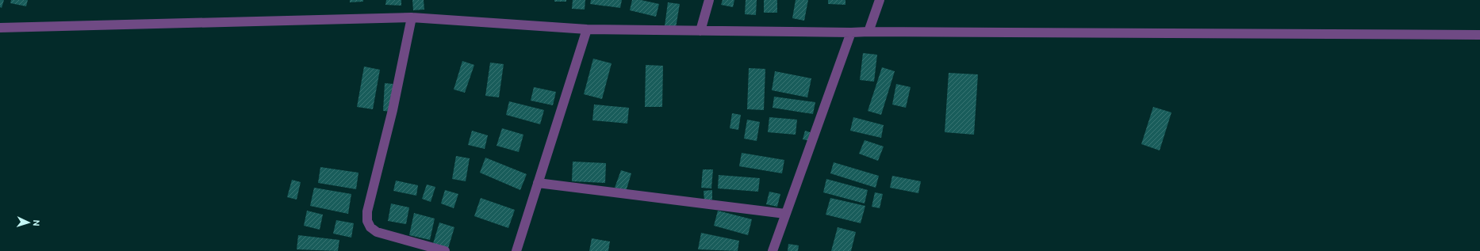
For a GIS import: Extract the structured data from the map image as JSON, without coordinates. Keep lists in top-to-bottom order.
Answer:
{
  "north": "right"
}
